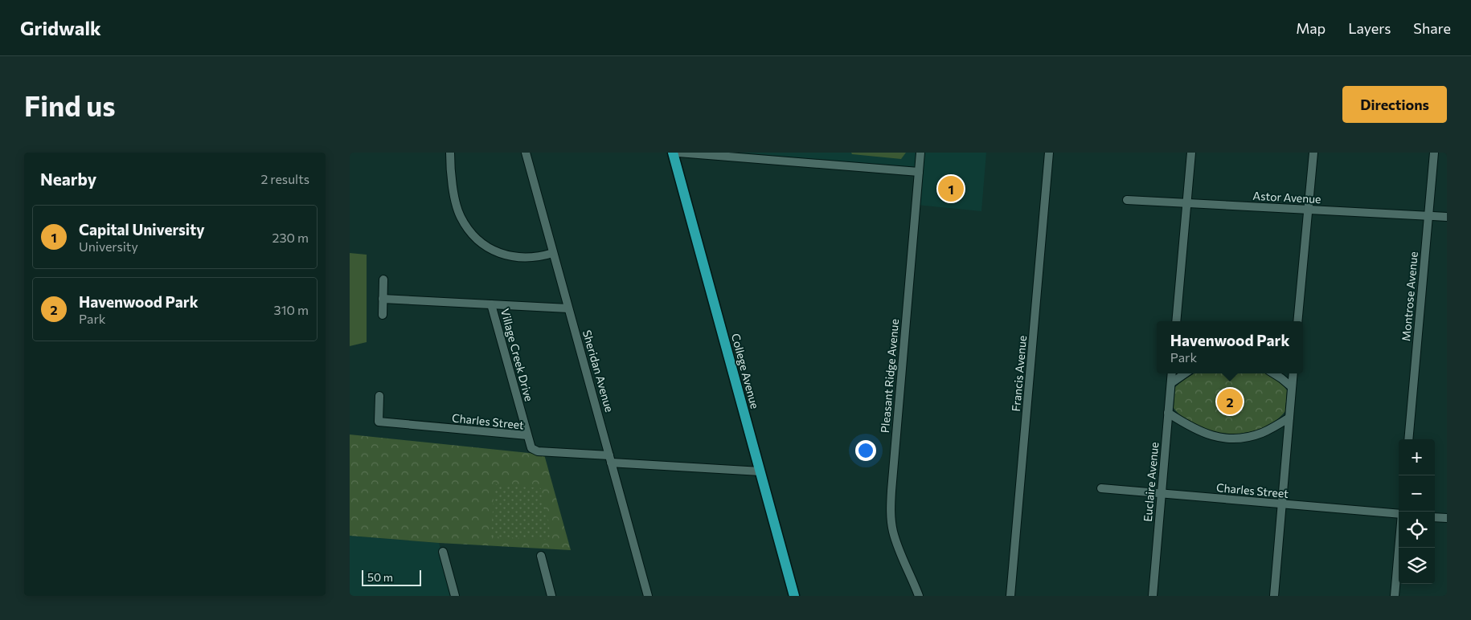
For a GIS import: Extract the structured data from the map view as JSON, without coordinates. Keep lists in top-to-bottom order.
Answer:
{
  "streets": {
    "main road": ["College Avenue"],
    "street": [
      "Astor Avenue",
      "Montrose Avenue",
      "Village Creek Drive",
      "Sheridan Avenue",
      "Francis Avenue",
      "Pleasant Ridge Avenue",
      "Charles Street",
      "Euclaire Avenue"
    ]
  },
  "crossings": [
    ["Astor Avenue", "Montrose Avenue"],
    ["Village Creek Drive", "Sheridan Avenue"],
    ["Village Creek Drive", "Charles Street"],
    ["Sheridan Avenue", "Charles Street"],
    ["College Avenue", "Charles Street"],
    ["Charles Street", "Euclaire Avenue"]
  ],
  "scale_bar": "50 m",
  "page": {
    "header": "Gridwalk",
    "nav": ["Map", "Layers", "Share"],
    "buttons": "Directions",
    "title": "Find us",
    "heading": ["Nearby", "2 results"],
    "pins": ["1", "2"],
    "list": [
      {
        "mark": "1",
        "name": "Capital University",
        "note": "University",
        "value": "230 m"
      },
      {
        "mark": "2",
        "name": "Havenwood Park",
        "note": "Park",
        "value": "310 m"
      }
    ],
    "popup": ["Havenwood Park", "Park"],
    "map_buttons": ["+", "−"],
    "scale": "50 m"
  }
}
